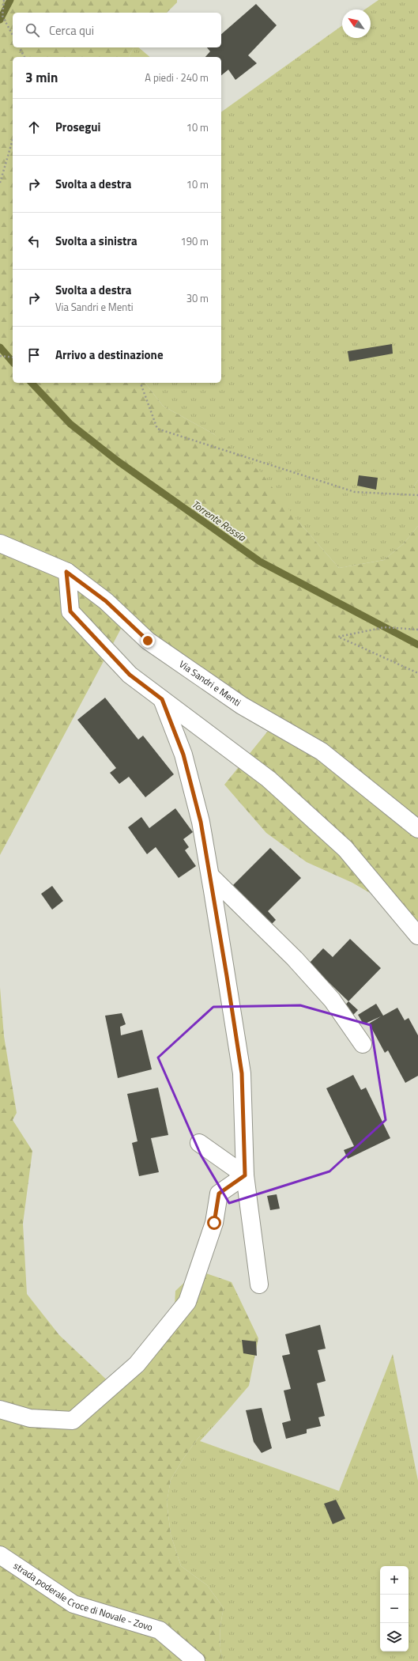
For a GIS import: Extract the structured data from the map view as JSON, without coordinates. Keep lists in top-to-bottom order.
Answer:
{
  "streets": {
    "street": ["Via Sandri e Menti", "strada poderale Croce di Novale - Zovo"]
  },
  "water": ["Torrente Rossia"],
  "north": "top left",
  "page": {
    "search": "Cerca qui",
    "heading": ["3 min", "A piedi · 240 m"],
    "list": [
      ["Prosegui", "10 m"],
      ["Svolta a destra", "10 m"],
      ["Svolta a sinistra", "190 m"],
      ["Svolta a destra", "Via Sandri e Menti", "30 m"],
      "Arrivo a destinazione"
    ],
    "map_buttons": ["+", "−"]
  }
}
